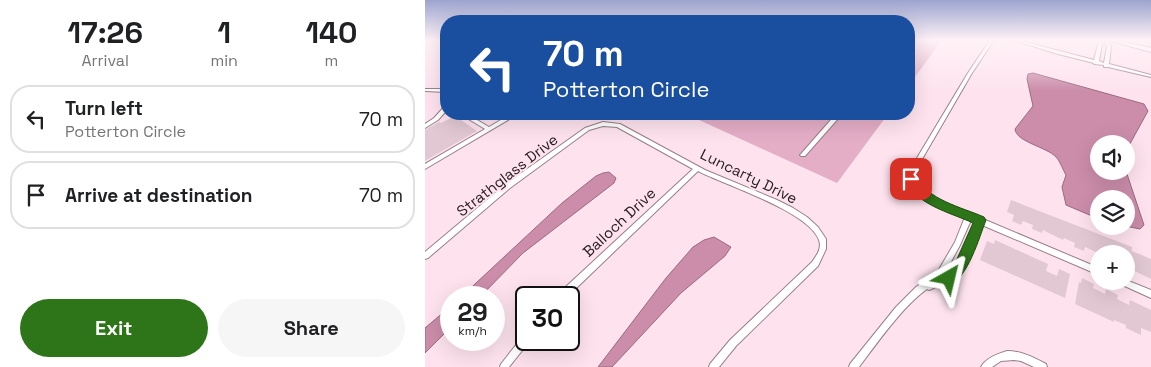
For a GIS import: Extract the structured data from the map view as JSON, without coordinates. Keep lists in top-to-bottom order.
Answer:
{
  "streets": {
    "street": ["Strathglass Drive", "Luncarty Drive", "Balloch Drive"]
  },
  "crossings": [
    ["Strathglass Drive", "Luncarty Drive"],
    ["Luncarty Drive", "Balloch Drive"]
  ],
  "page": {
    "eta": [
      "17:26",
      "Arrival",
      "1",
      "min",
      "140",
      "m"
    ],
    "turn": ["70 m", "Potterton Circle"],
    "list": [
      {
        "name": "Turn left",
        "note": "Potterton Circle",
        "value": "70 m"
      },
      {
        "name": "Arrive at destination",
        "value": "70 m"
      }
    ],
    "map_buttons": "+",
    "speed": "29 km/h",
    "limit": "30",
    "buttons": ["Exit", "Share"]
  }
}
